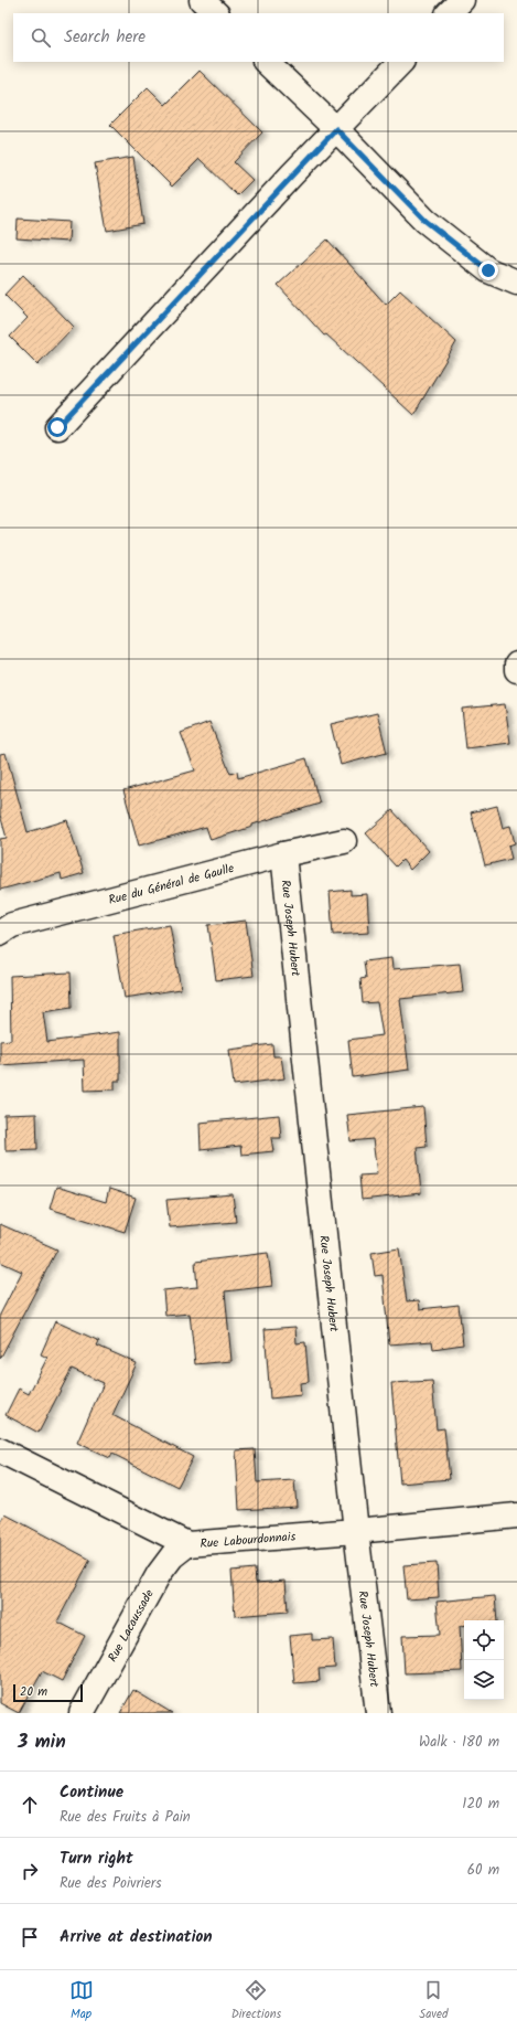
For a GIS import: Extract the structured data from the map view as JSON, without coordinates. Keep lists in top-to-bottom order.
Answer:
{
  "streets": {
    "street": [
      "Rue du Général de Gaulle",
      "Rue Joseph Hubert",
      "Rue Labourdonnais",
      "Rue Lacaussade"
    ]
  },
  "crossings": [
    ["Rue du Général de Gaulle", "Rue Joseph Hubert"],
    ["Rue Joseph Hubert", "Rue Labourdonnais"],
    ["Rue Labourdonnais", "Rue Lacaussade"]
  ],
  "scale_bar": "20 m",
  "page": {
    "search": "Search here",
    "scale": "20 m",
    "heading": ["3 min", "Walk · 180 m"],
    "list": [
      ["Continue", "Rue des Fruits à Pain", "120 m"],
      ["Turn right", "Rue des Poivriers", "60 m"],
      "Arrive at destination"
    ],
    "nav": ["Map", "Directions", "Saved"]
  }
}
